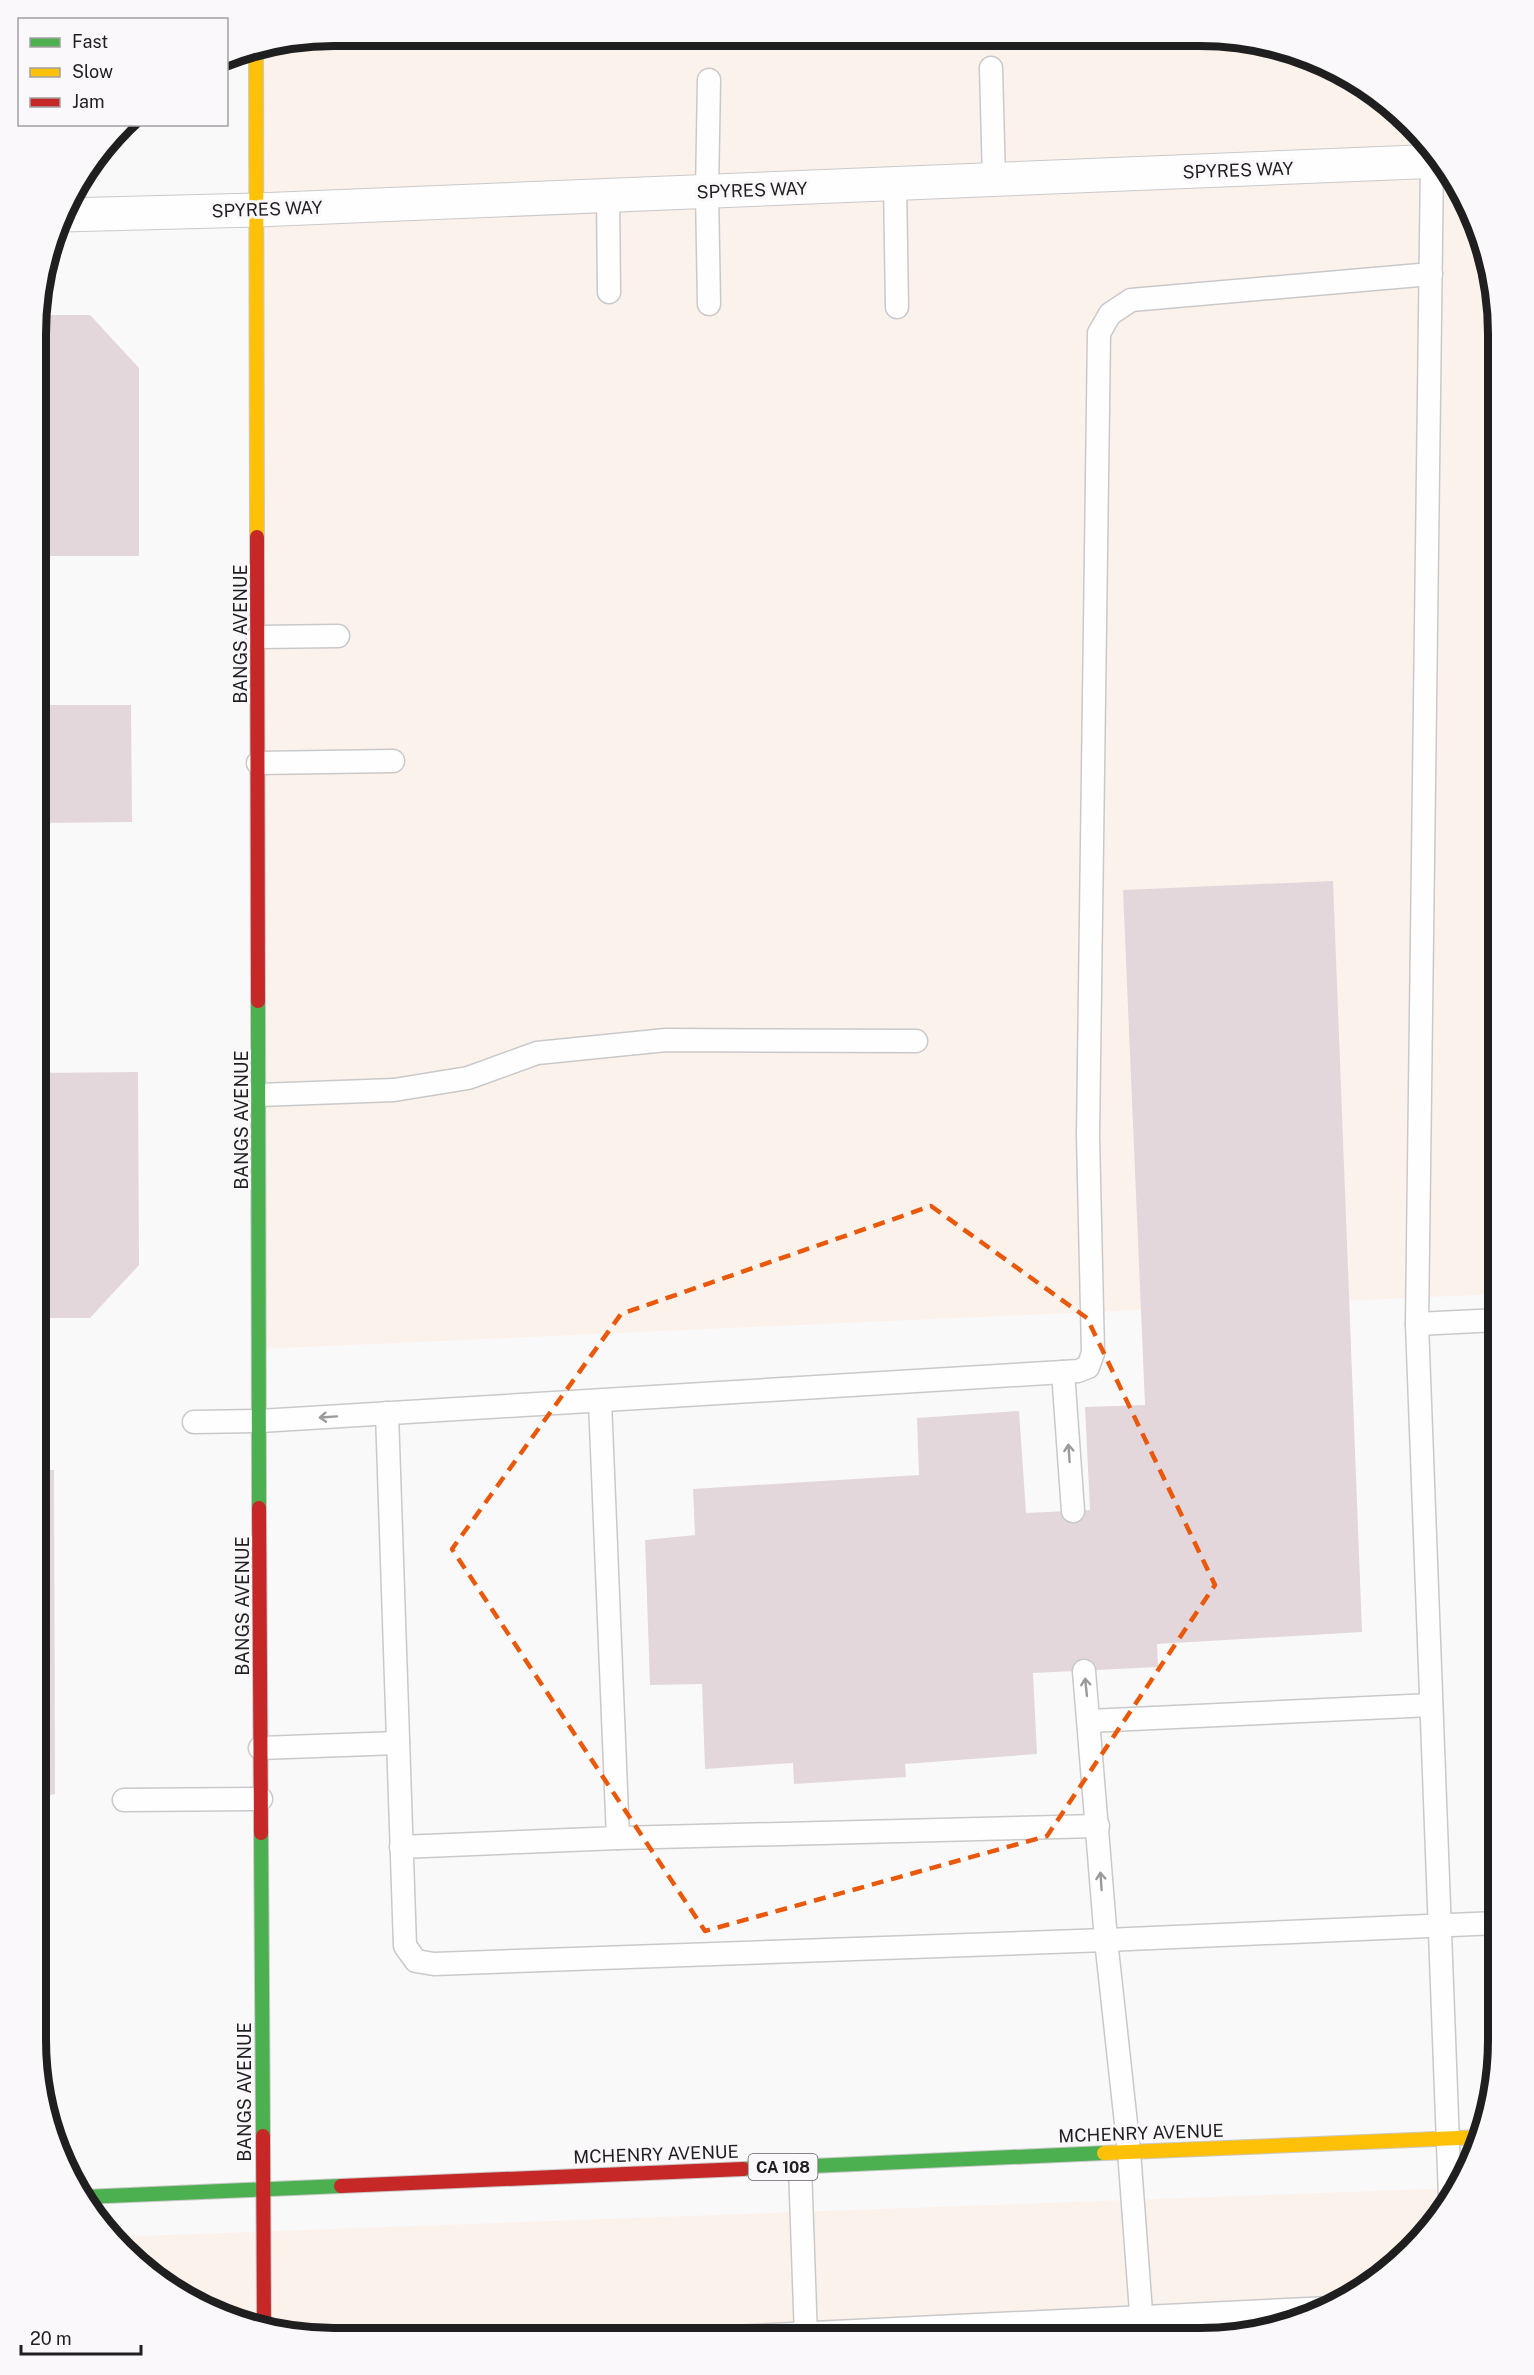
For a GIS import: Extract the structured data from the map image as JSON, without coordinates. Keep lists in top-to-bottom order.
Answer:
{
  "streets": {
    "street": [
      "SPYRES WAY",
      "BANGS AVENUE",
      "MCHENRY AVENUE",
      "CA 108"
    ]
  },
  "crossings": [
    ["SPYRES WAY", "BANGS AVENUE"],
    ["BANGS AVENUE", "MCHENRY AVENUE"]
  ],
  "legend": ["Fast", "Slow", "Jam"],
  "scale_bar": "20 m"
}
